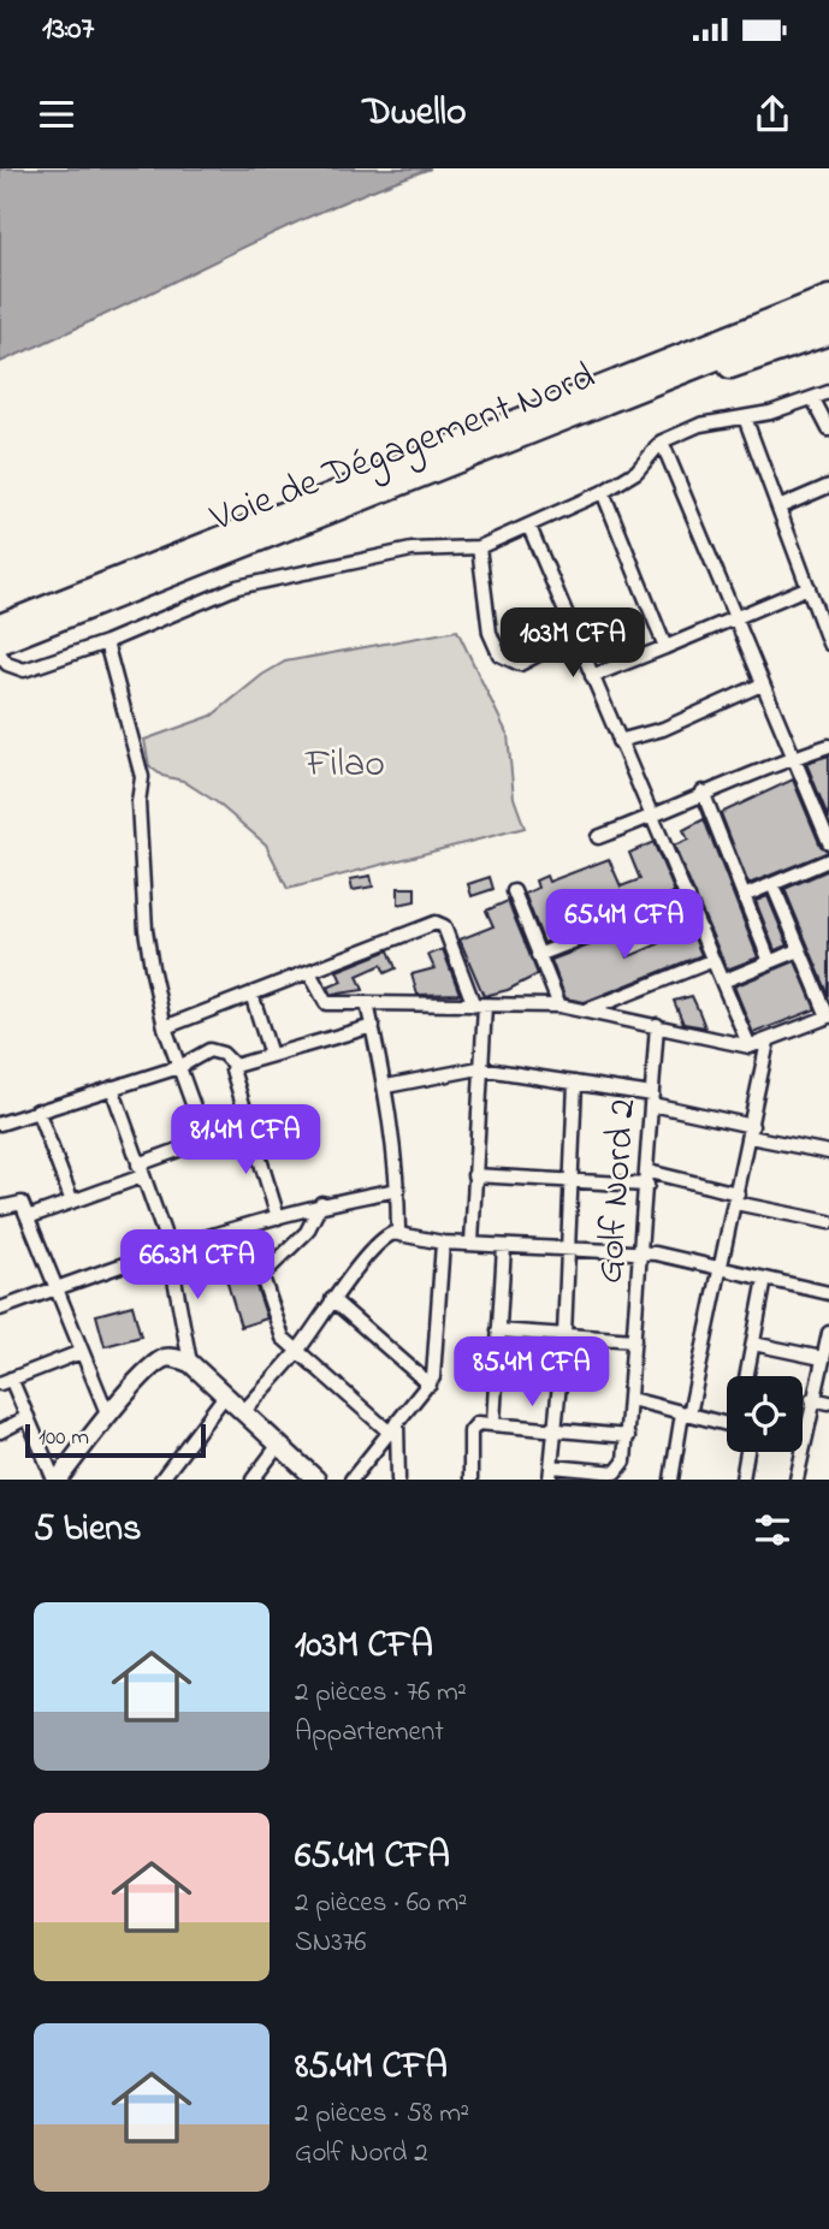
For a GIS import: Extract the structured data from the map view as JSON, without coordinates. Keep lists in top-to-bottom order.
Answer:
{
  "streets": {
    "highway": ["Voie de Dégagement Nord"],
    "street": ["Golf Nord 2"]
  },
  "parks": ["Filao"],
  "scale_bar": "100 m",
  "page": {
    "status": "13:07",
    "header": "Dwello",
    "price": [
      "103M CFA",
      "65.4M CFA",
      "81.4M CFA",
      "66.3M CFA",
      "85.4M CFA"
    ],
    "scale": "100 m",
    "heading": "5 biens",
    "list": [
      {
        "name": "103M CFA",
        "note": "2 pièces · 76 m² · Appartement"
      },
      {
        "name": "65.4M CFA",
        "note": "2 pièces · 60 m² · SN376"
      },
      {
        "name": "85.4M CFA",
        "note": "2 pièces · 58 m² · Golf Nord 2"
      }
    ]
  }
}
